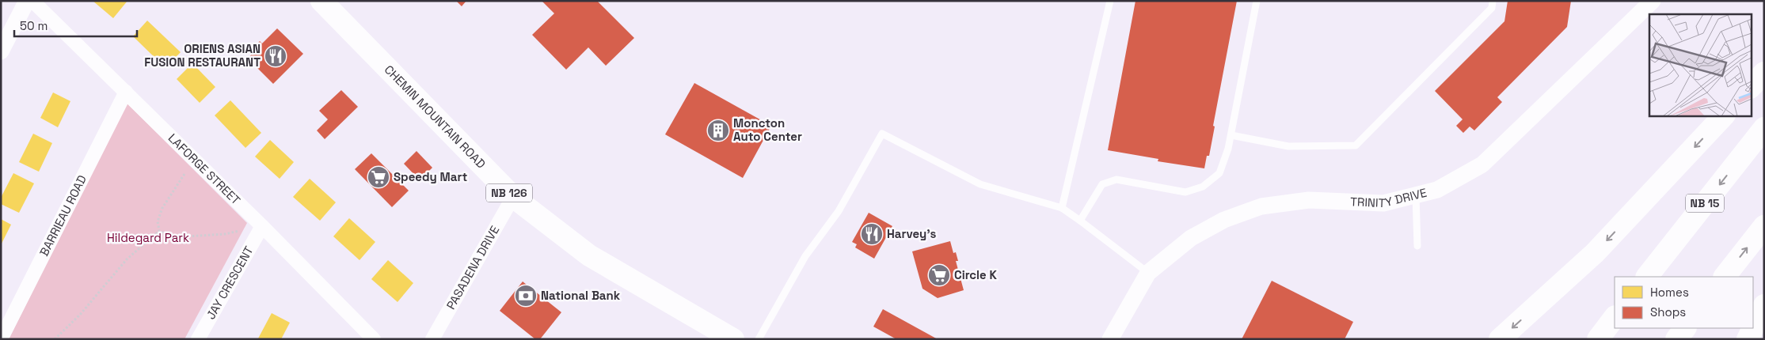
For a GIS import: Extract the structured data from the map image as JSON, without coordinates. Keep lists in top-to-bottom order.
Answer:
{
  "streets": {
    "main road": ["CHEMIN MOUNTAIN ROAD", "NB 126", "NB 15"],
    "street": [
      "LAFORGE STREET",
      "TRINITY DRIVE",
      "BARRIEAU ROAD",
      "PASADENA DRIVE",
      "JAY CRESCENT"
    ]
  },
  "crossings": [
    ["CHEMIN MOUNTAIN ROAD", "PASADENA DRIVE"],
    ["LAFORGE STREET", "BARRIEAU ROAD"],
    ["LAFORGE STREET", "JAY CRESCENT"]
  ],
  "parks": ["Hildegard Park"],
  "places": {
    "restaurant": ["ORIENS ASIAN FUSION RESTAURANT", "Harvey's"],
    "building": ["Moncton Auto Center"],
    "supermarket": ["Speedy Mart", "Circle K"],
    "bank": ["National Bank"]
  },
  "legend": ["Homes", "Shops"],
  "scale_bar": "50 m"
}
